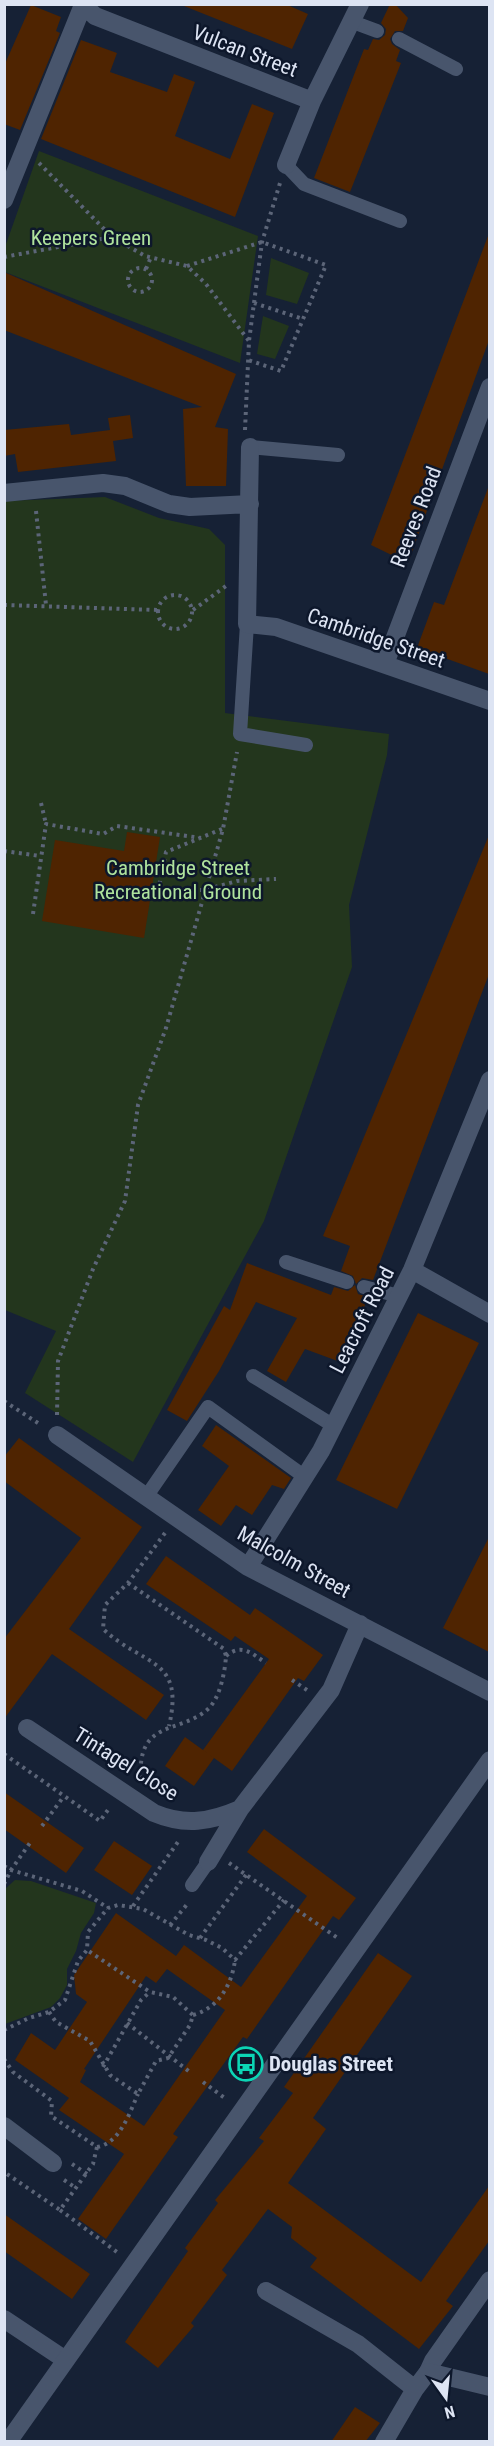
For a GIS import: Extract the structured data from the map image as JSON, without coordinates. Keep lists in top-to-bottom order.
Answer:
{
  "streets": {
    "street": [
      "Vulcan Street",
      "Reeves Road",
      "Cambridge Street",
      "Leacroft Road",
      "Malcolm Street",
      "Tintagel Close"
    ]
  },
  "crossings": [
    ["Reeves Road", "Cambridge Street"],
    ["Leacroft Road", "Malcolm Street"]
  ],
  "parks": ["Keepers Green", "Cambridge Street Recreational Ground"],
  "places": {
    "bus stop": ["Douglas Street"]
  },
  "north": "bottom"
}
